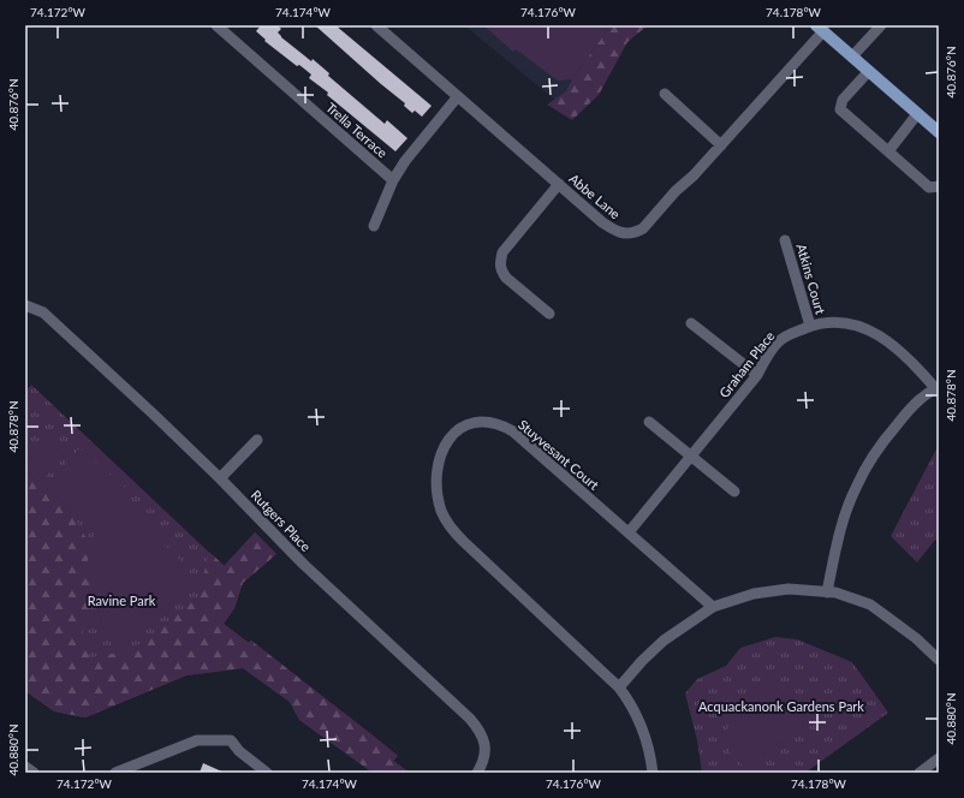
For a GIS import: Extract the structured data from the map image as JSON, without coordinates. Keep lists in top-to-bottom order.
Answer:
{
  "streets": {
    "street": [
      "Trella Terrace",
      "Abbe Lane",
      "Atkins Court",
      "Graham Place",
      "Stuyvesant Court",
      "Rutgers Place"
    ]
  },
  "crossings": [
    ["Atkins Court", "Graham Place"],
    ["Graham Place", "Stuyvesant Court"]
  ],
  "parks": ["Ravine Park", "Acquackanonk Gardens Park"],
  "coordinates": [
    "74.172°W",
    "74.174°W",
    "74.176°W",
    "74.178°W",
    "40.876°N",
    "40.878°N",
    "40.880°N"
  ]
}
